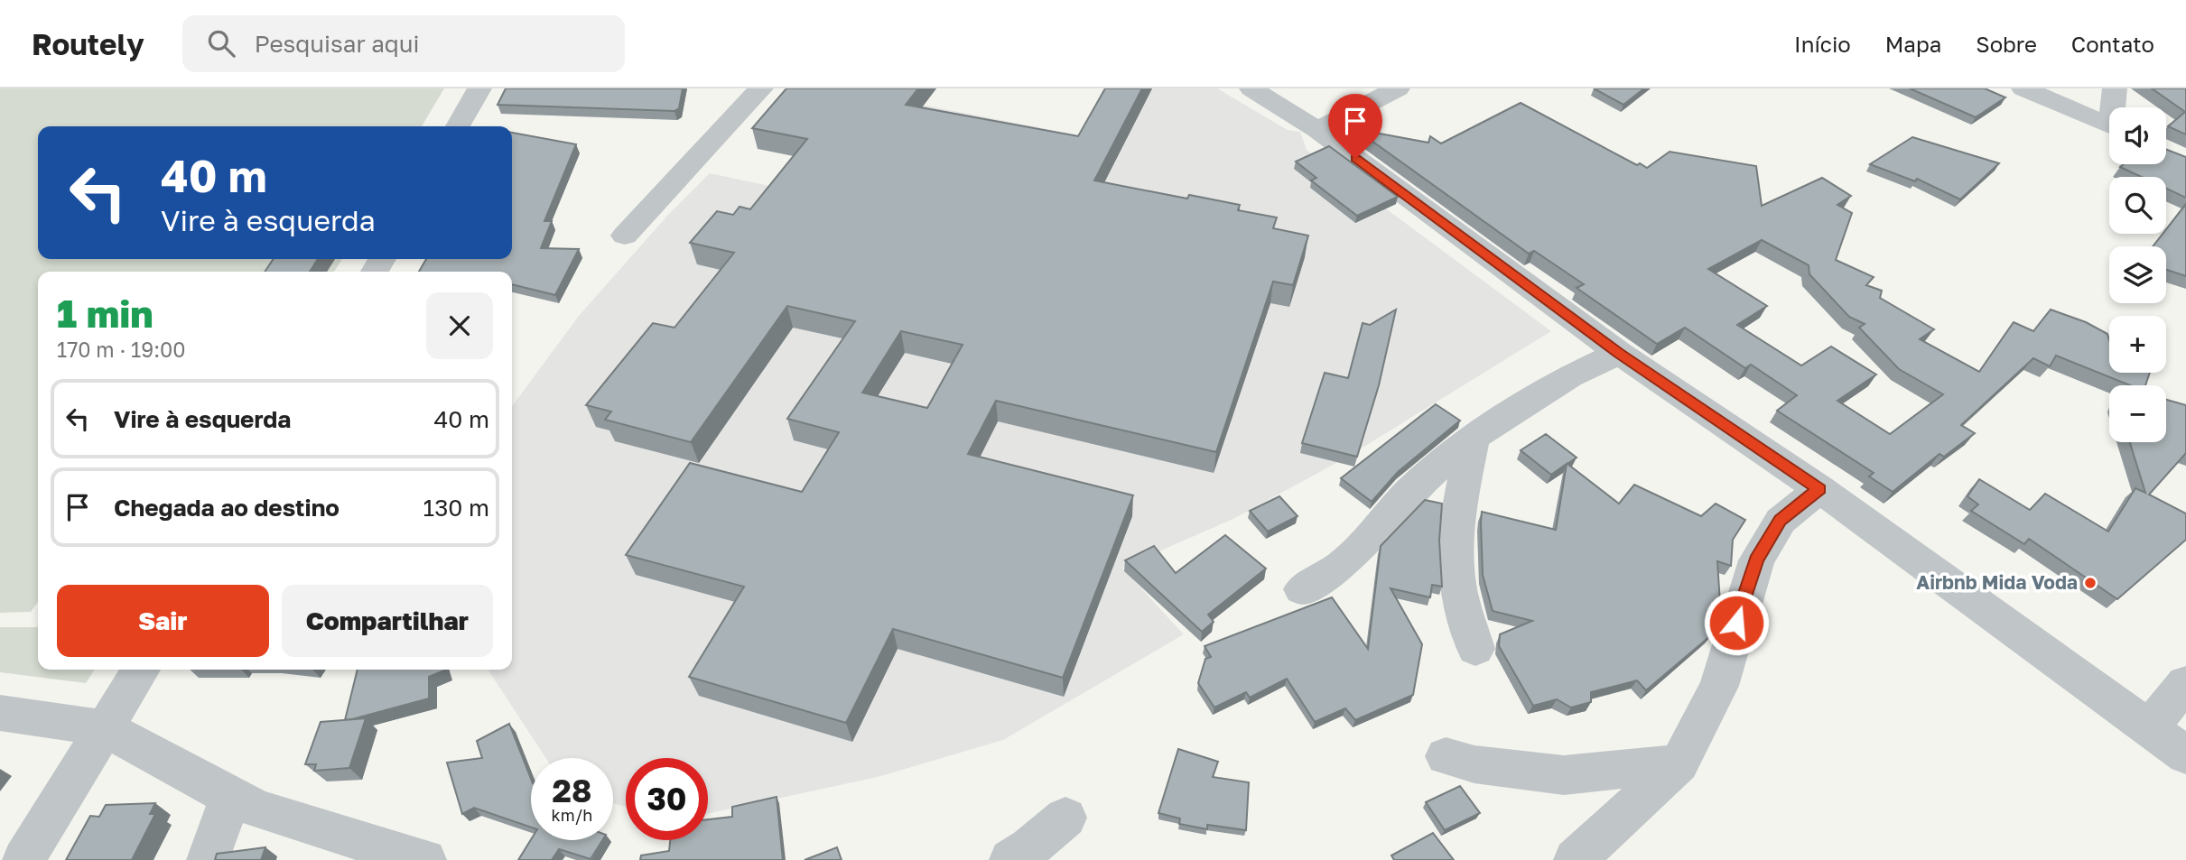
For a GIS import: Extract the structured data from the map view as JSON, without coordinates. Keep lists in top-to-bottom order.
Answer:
{
  "places": ["Airbnb Mida Voda"],
  "page": {
    "header": "Routely",
    "search": "Pesquisar aqui",
    "nav": [
      "Início",
      "Mapa",
      "Sobre",
      "Contato"
    ],
    "map_buttons": ["+", "−"],
    "turn": ["40 m", "Vire à esquerda"],
    "heading": ["1 min", "170 m · 19:00"],
    "list": [
      {
        "name": "Vire à esquerda",
        "value": "40 m"
      },
      {
        "name": "Chegada ao destino",
        "value": "130 m"
      }
    ],
    "buttons": ["Sair", "Compartilhar"],
    "speed": "28 km/h",
    "limit": "30"
  }
}
